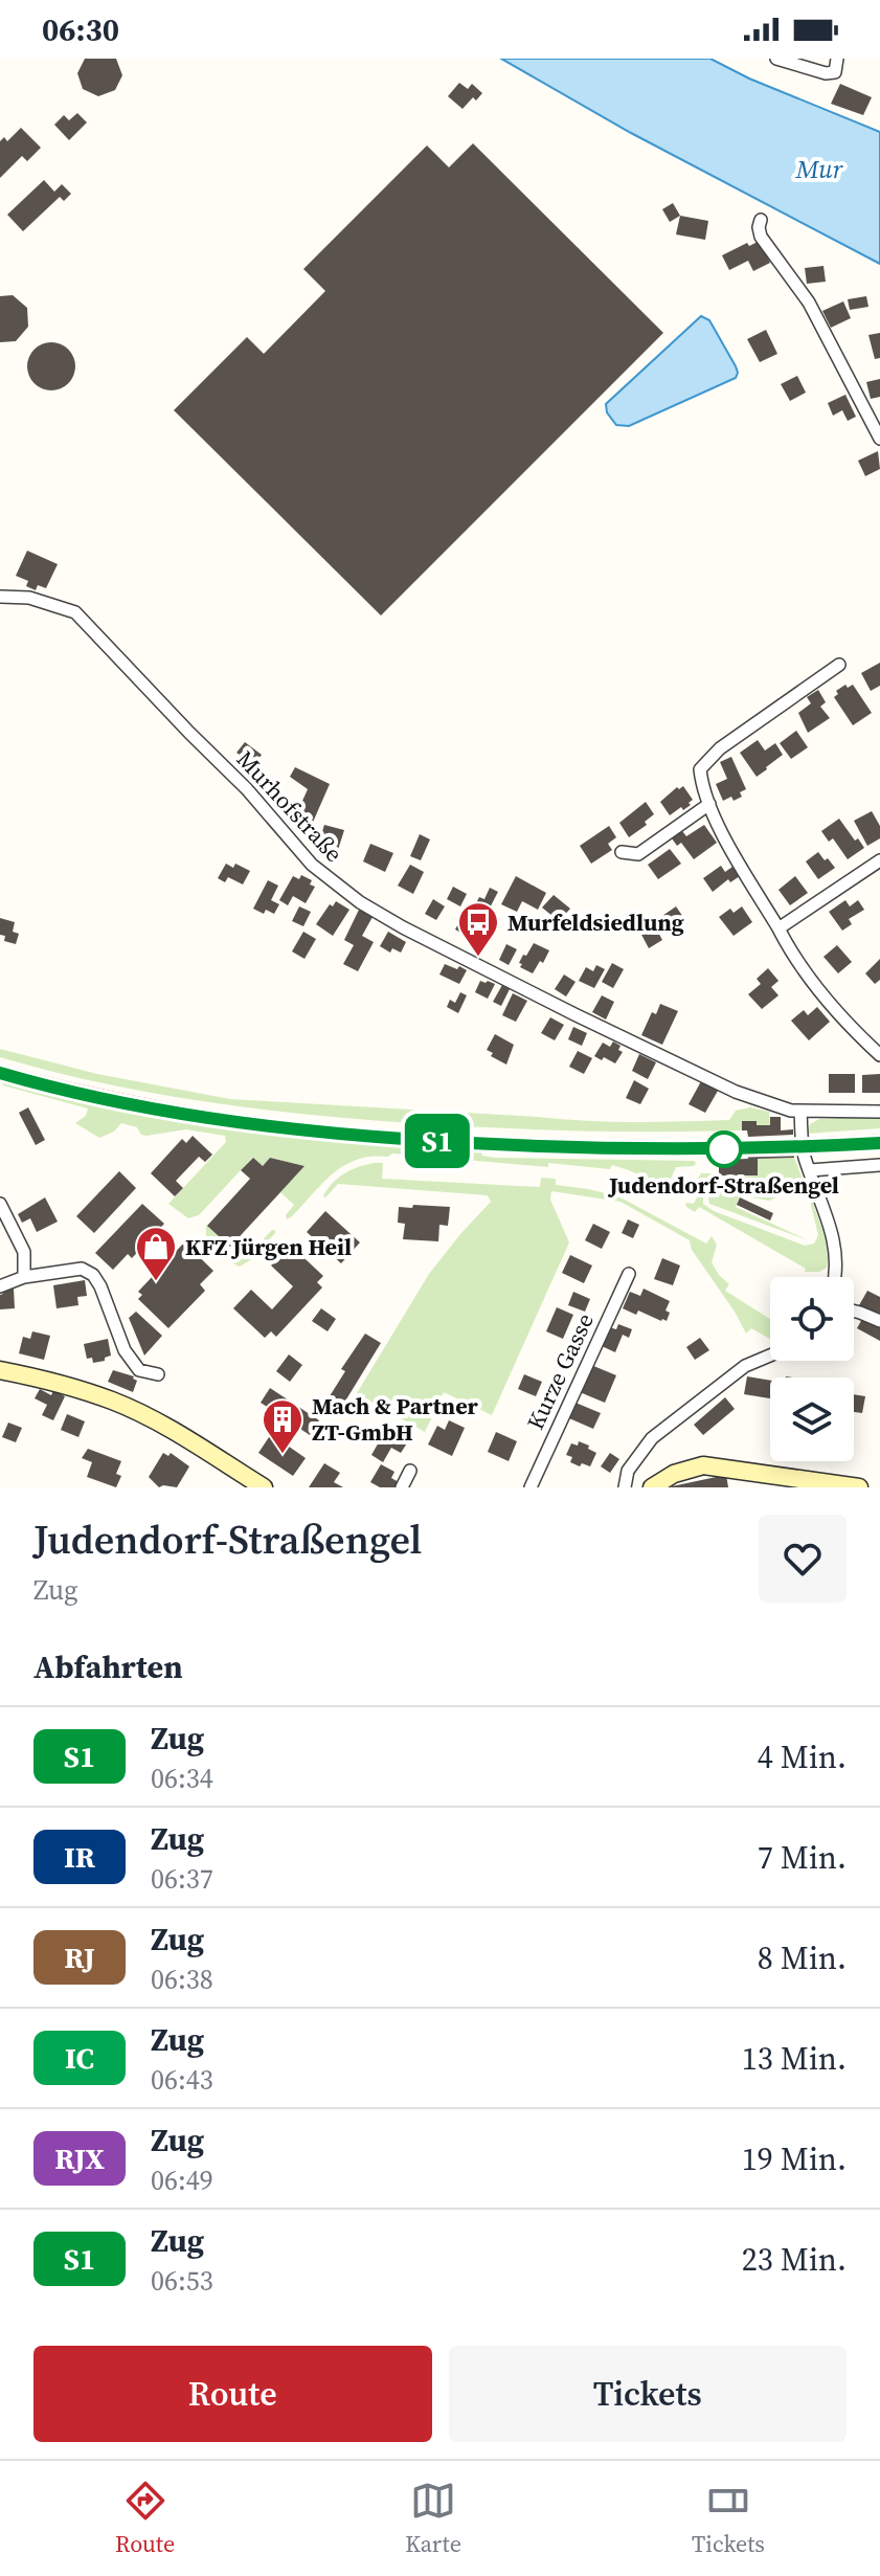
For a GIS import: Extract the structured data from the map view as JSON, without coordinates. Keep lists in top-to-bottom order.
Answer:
{
  "streets": {
    "street": ["Murhofstraße", "Kurze Gasse"]
  },
  "water": ["Mur"],
  "places": {
    "bus stop": ["Murfeldsiedlung"],
    "other": ["Judendorf-Straßengel"],
    "shop": ["KFZ Jürgen Heil"],
    "building": ["Mach & Partner ZT-GmbH"]
  },
  "page": {
    "status": "06:30",
    "on_map": "S1",
    "heading": [
      ["Judendorf-Straßengel", "Zug"],
      "Abfahrten"
    ],
    "list": [
      {
        "mark": "S1",
        "name": "Zug",
        "note": "06:34",
        "value": "4 Min."
      },
      {
        "mark": "IR",
        "name": "Zug",
        "note": "06:37",
        "value": "7 Min."
      },
      {
        "mark": "RJ",
        "name": "Zug",
        "note": "06:38",
        "value": "8 Min."
      },
      {
        "mark": "IC",
        "name": "Zug",
        "note": "06:43",
        "value": "13 Min."
      },
      {
        "mark": "RJX",
        "name": "Zug",
        "note": "06:49",
        "value": "19 Min."
      },
      {
        "mark": "S1",
        "name": "Zug",
        "note": "06:53",
        "value": "23 Min."
      }
    ],
    "buttons": ["Route", "Tickets"],
    "tabs": ["Route", "Karte", "Tickets"]
  }
}
